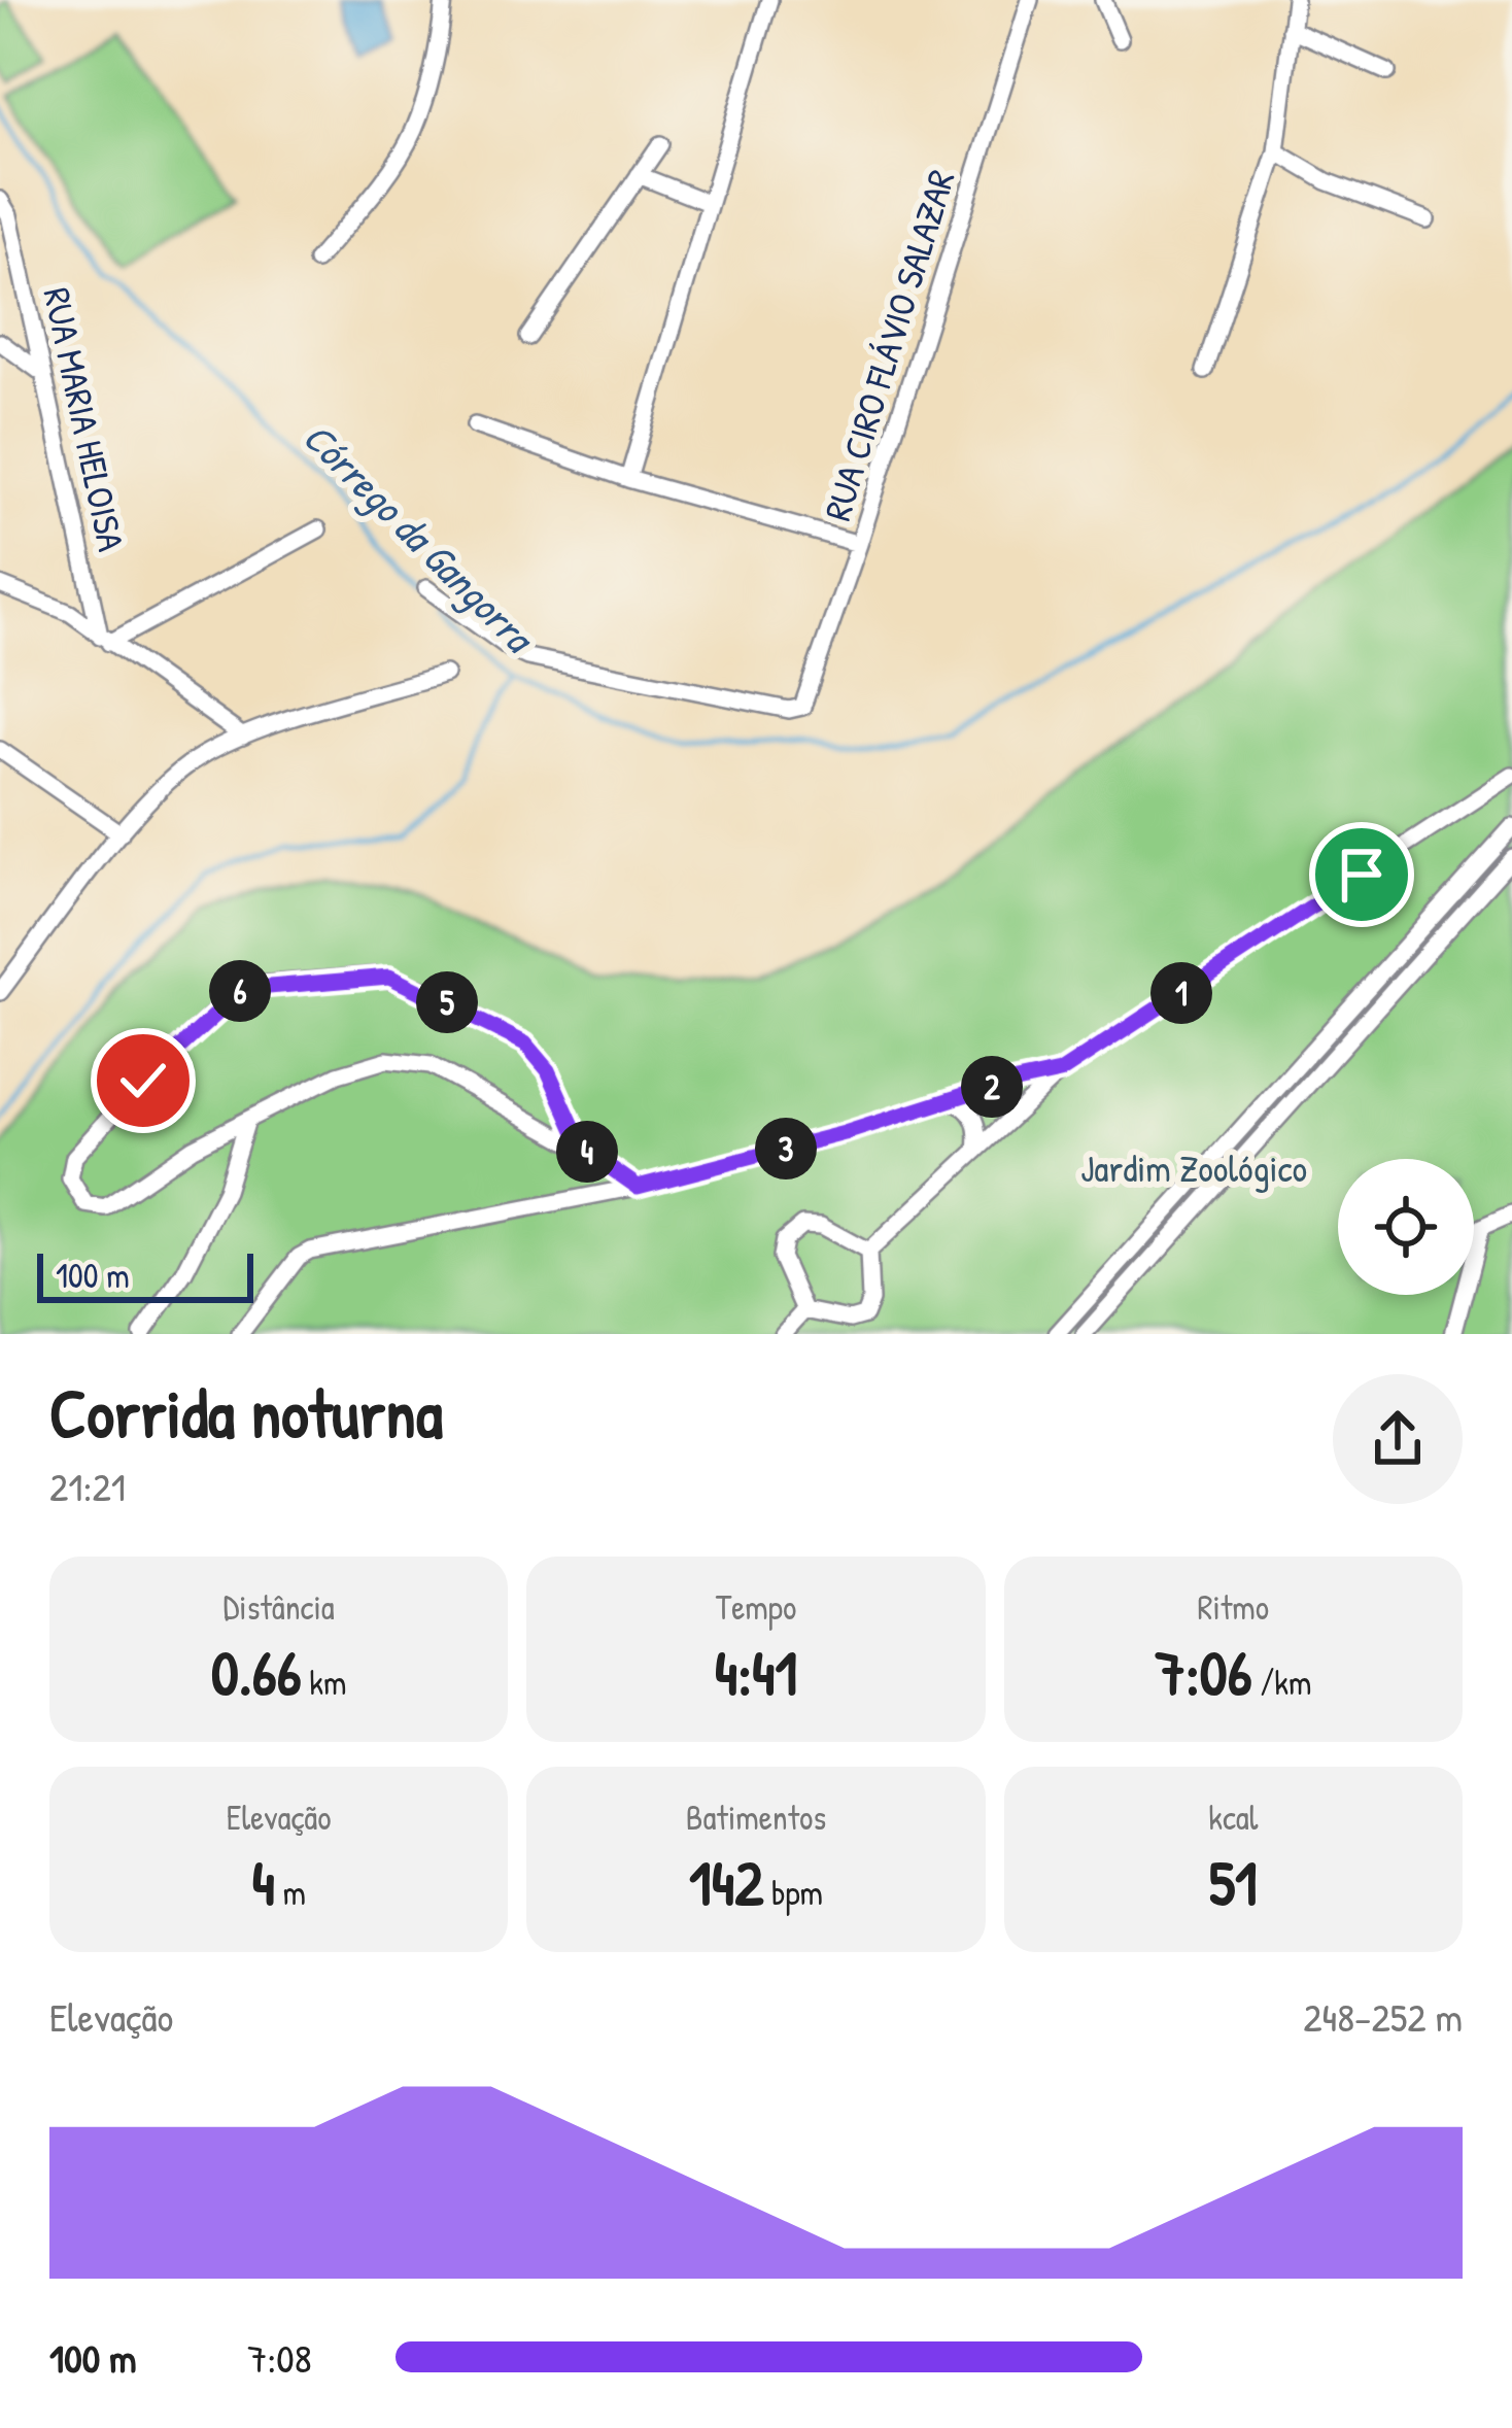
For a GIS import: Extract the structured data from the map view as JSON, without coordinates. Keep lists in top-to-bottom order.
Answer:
{
  "streets": {
    "street": ["RUA CIRO FLÁVIO SALAZAR", "RUA MARIA HELOISA"]
  },
  "water": ["Córrego da Gangorra"],
  "parks": ["Jardim Zoológico"],
  "scale_bar": "100 m",
  "page": {
    "pins": [
      "6",
      "1",
      "5",
      "2",
      "3",
      "4"
    ],
    "scale": "100 m",
    "heading": ["Corrida noturna", "21:21"],
    "stats": [
      ["Distância", "0.66 km"],
      ["Tempo", "4:41"],
      ["Ritmo", "7:06 /km"],
      ["Elevação", "4 m"],
      ["Batimentos", "142 bpm"],
      ["kcal", "51"]
    ],
    "chart": ["Elevação", "248–252 m"],
    "list": [
      {
        "name": "100 m",
        "note": "7:08"
      }
    ]
  }
}
